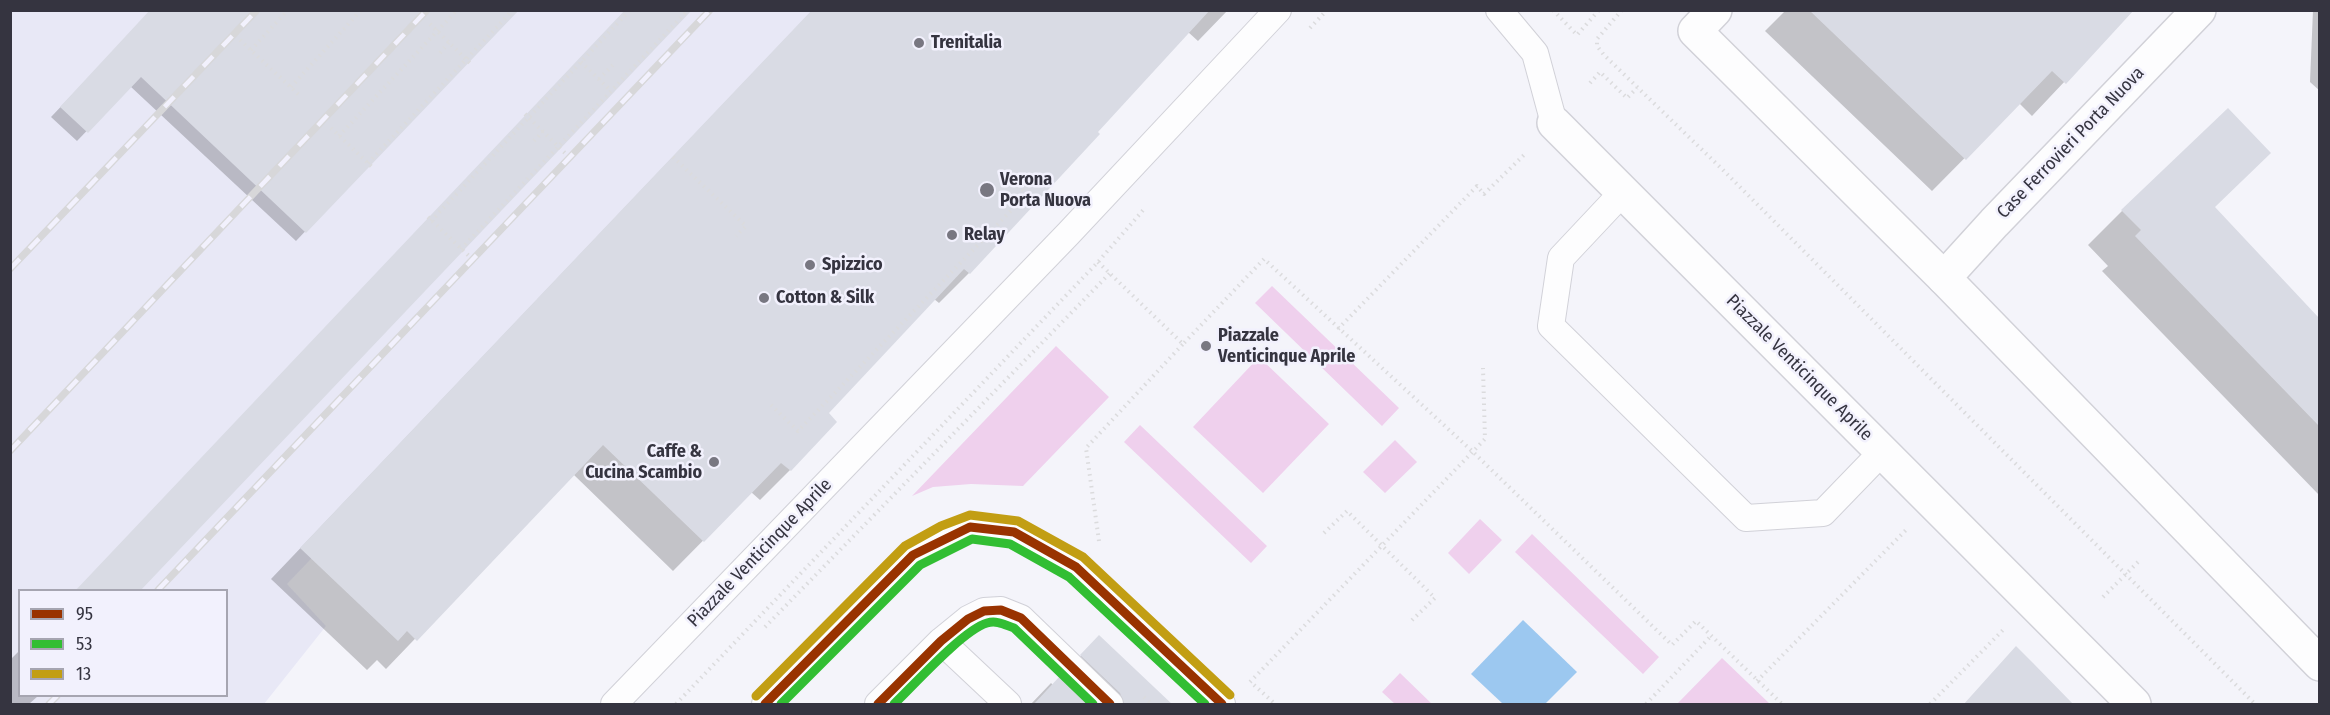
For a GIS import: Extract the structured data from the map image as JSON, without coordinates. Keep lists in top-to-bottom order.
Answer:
{
  "streets": {
    "street": ["Case Ferrovieri Porta Nuova", "Piazzale Venticinque Aprile"]
  },
  "places": [
    "Trenitalia",
    "Verona Porta Nuova",
    "Relay",
    "Spizzico",
    "Cotton & Silk",
    "Piazzale Venticinque Aprile",
    "Caffe & Cucina Scambio"
  ],
  "lines": ["transit line 13", "transit line 95", "transit line 53"],
  "legend": ["95", "53", "13"]
}
